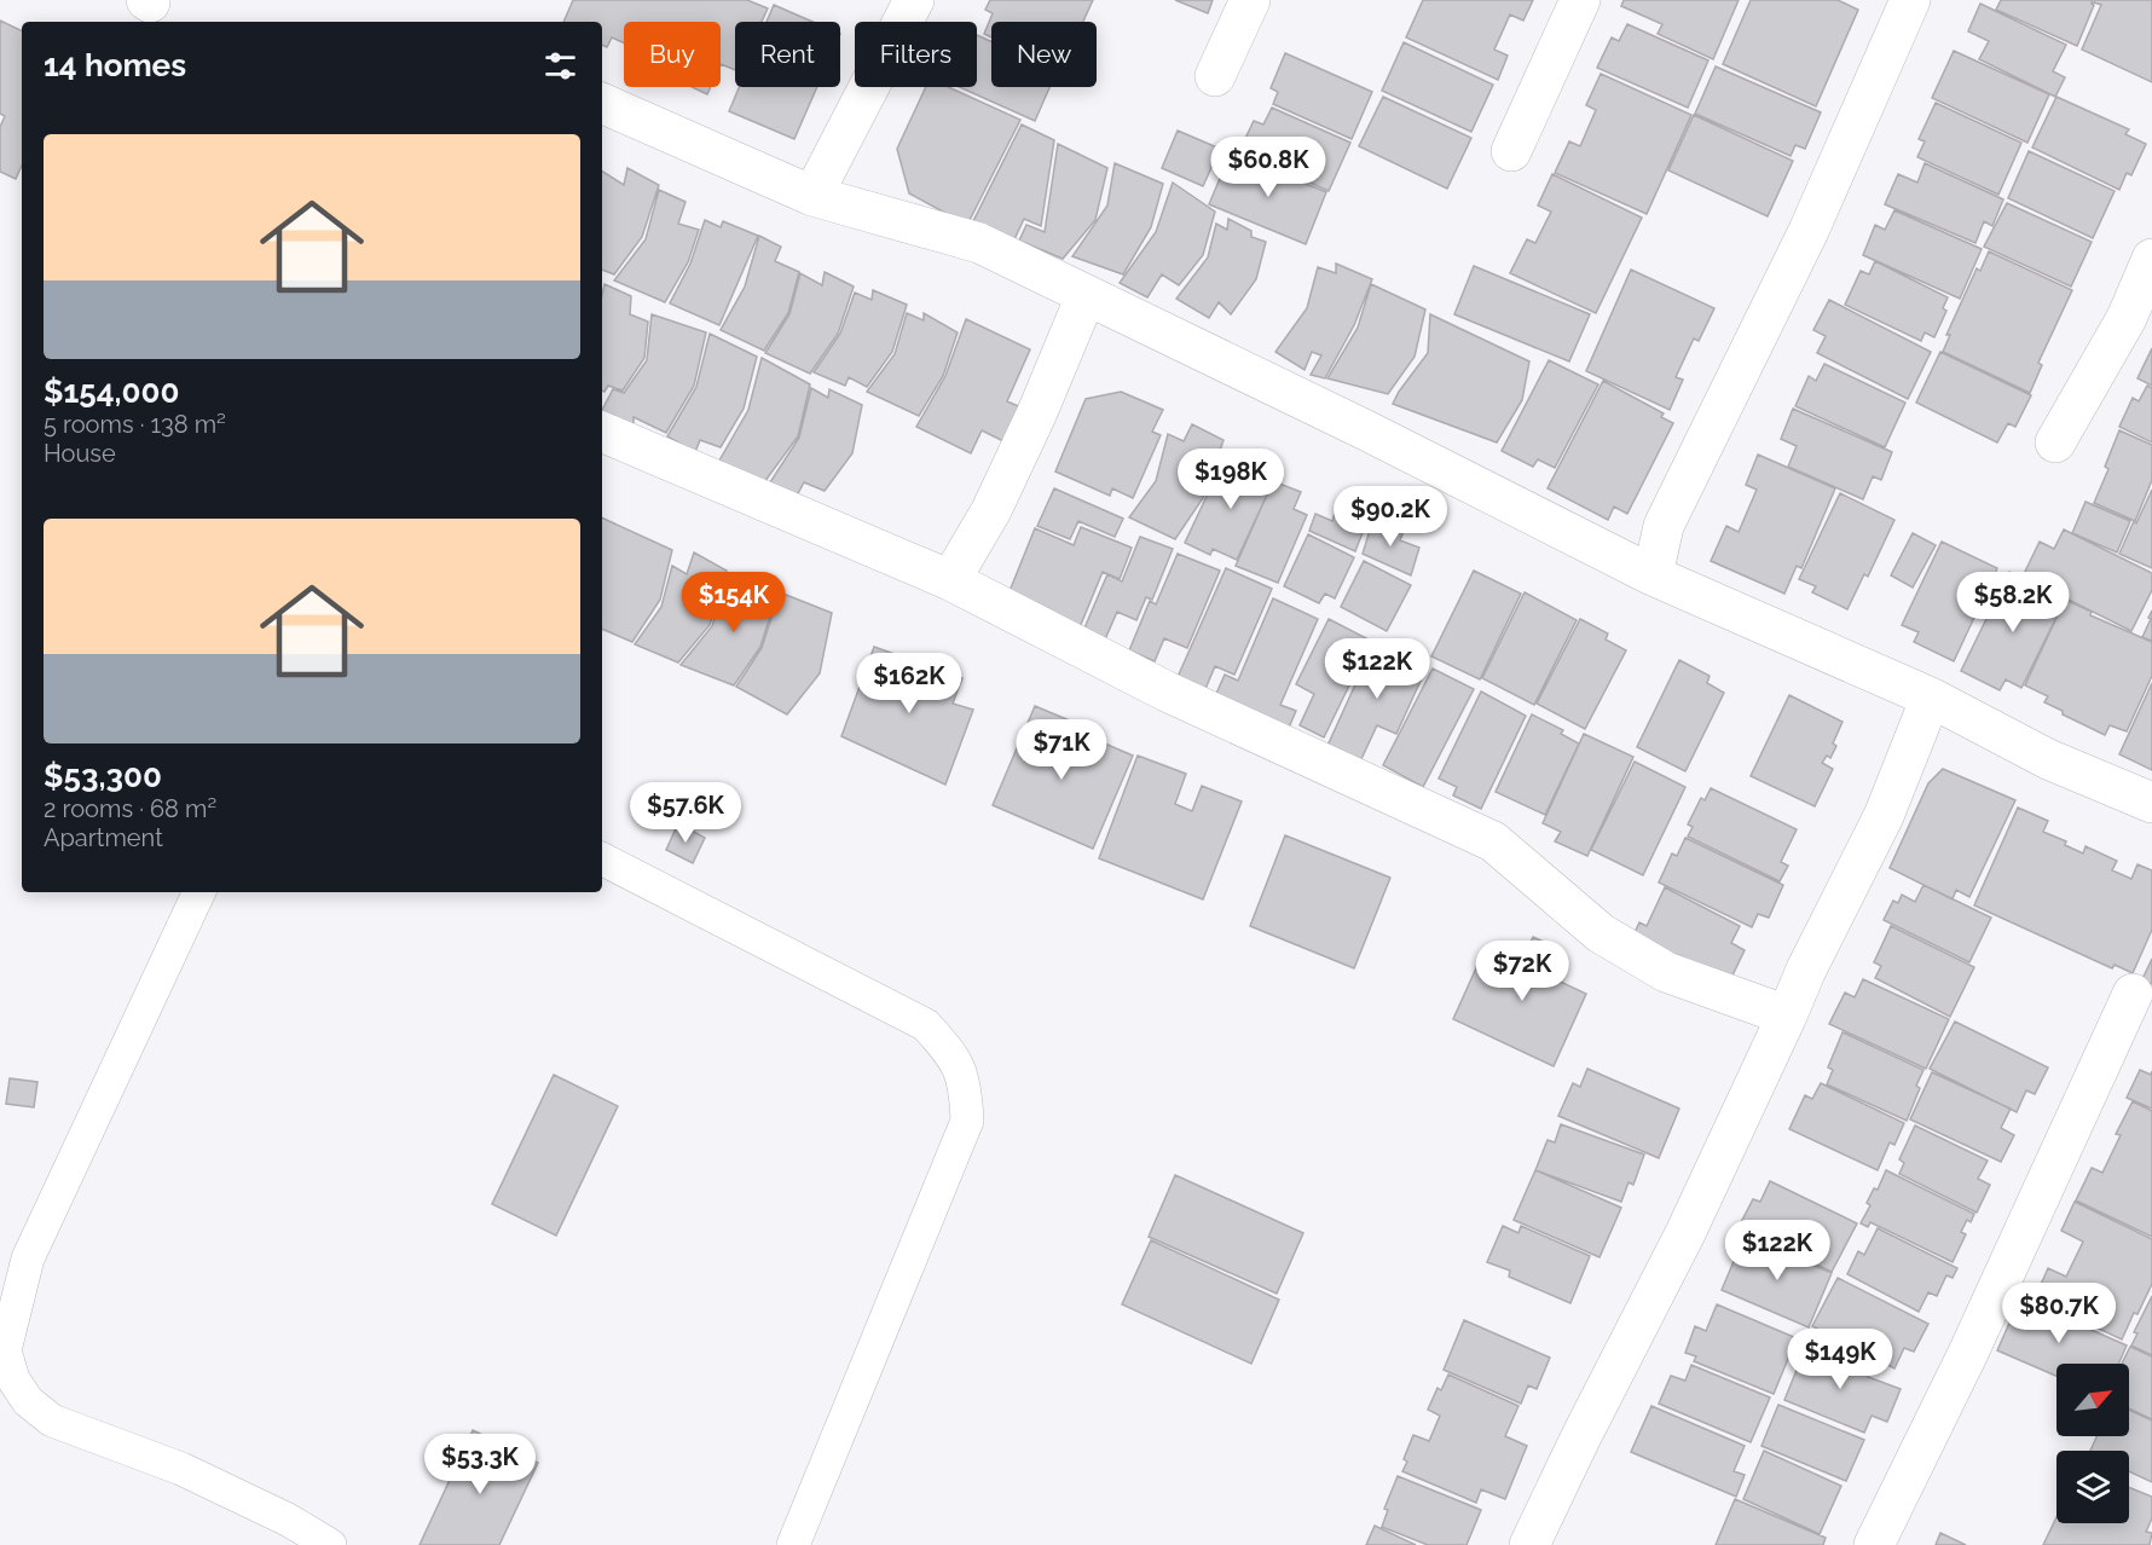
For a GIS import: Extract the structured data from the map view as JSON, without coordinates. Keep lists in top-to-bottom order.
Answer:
{
  "north": "top right",
  "page": {
    "chip": [
      "Buy",
      "Rent",
      "Filters",
      "New"
    ],
    "heading": "14 homes",
    "list": [
      {
        "name": "$154,000",
        "note": "5 rooms · 138 m² · House"
      },
      {
        "name": "$53,300",
        "note": "2 rooms · 68 m² · Apartment"
      }
    ],
    "price": [
      "$60.8K",
      "$198K",
      "$90.2K",
      "$154K",
      "$58.2K",
      "$122K",
      "$162K",
      "$71K",
      "$57.6K",
      "$72K",
      "$122K",
      "$80.7K",
      "$149K",
      "$53.3K"
    ]
  }
}
